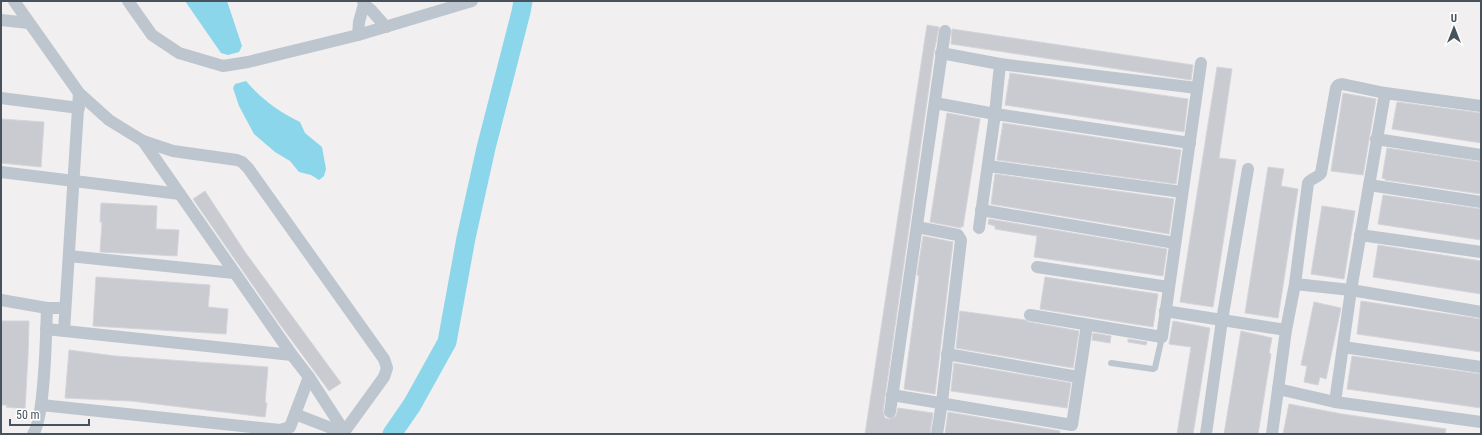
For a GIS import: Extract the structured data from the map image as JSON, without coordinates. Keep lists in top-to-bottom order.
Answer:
{
  "scale_bar": "50 m",
  "north": "top"
}
